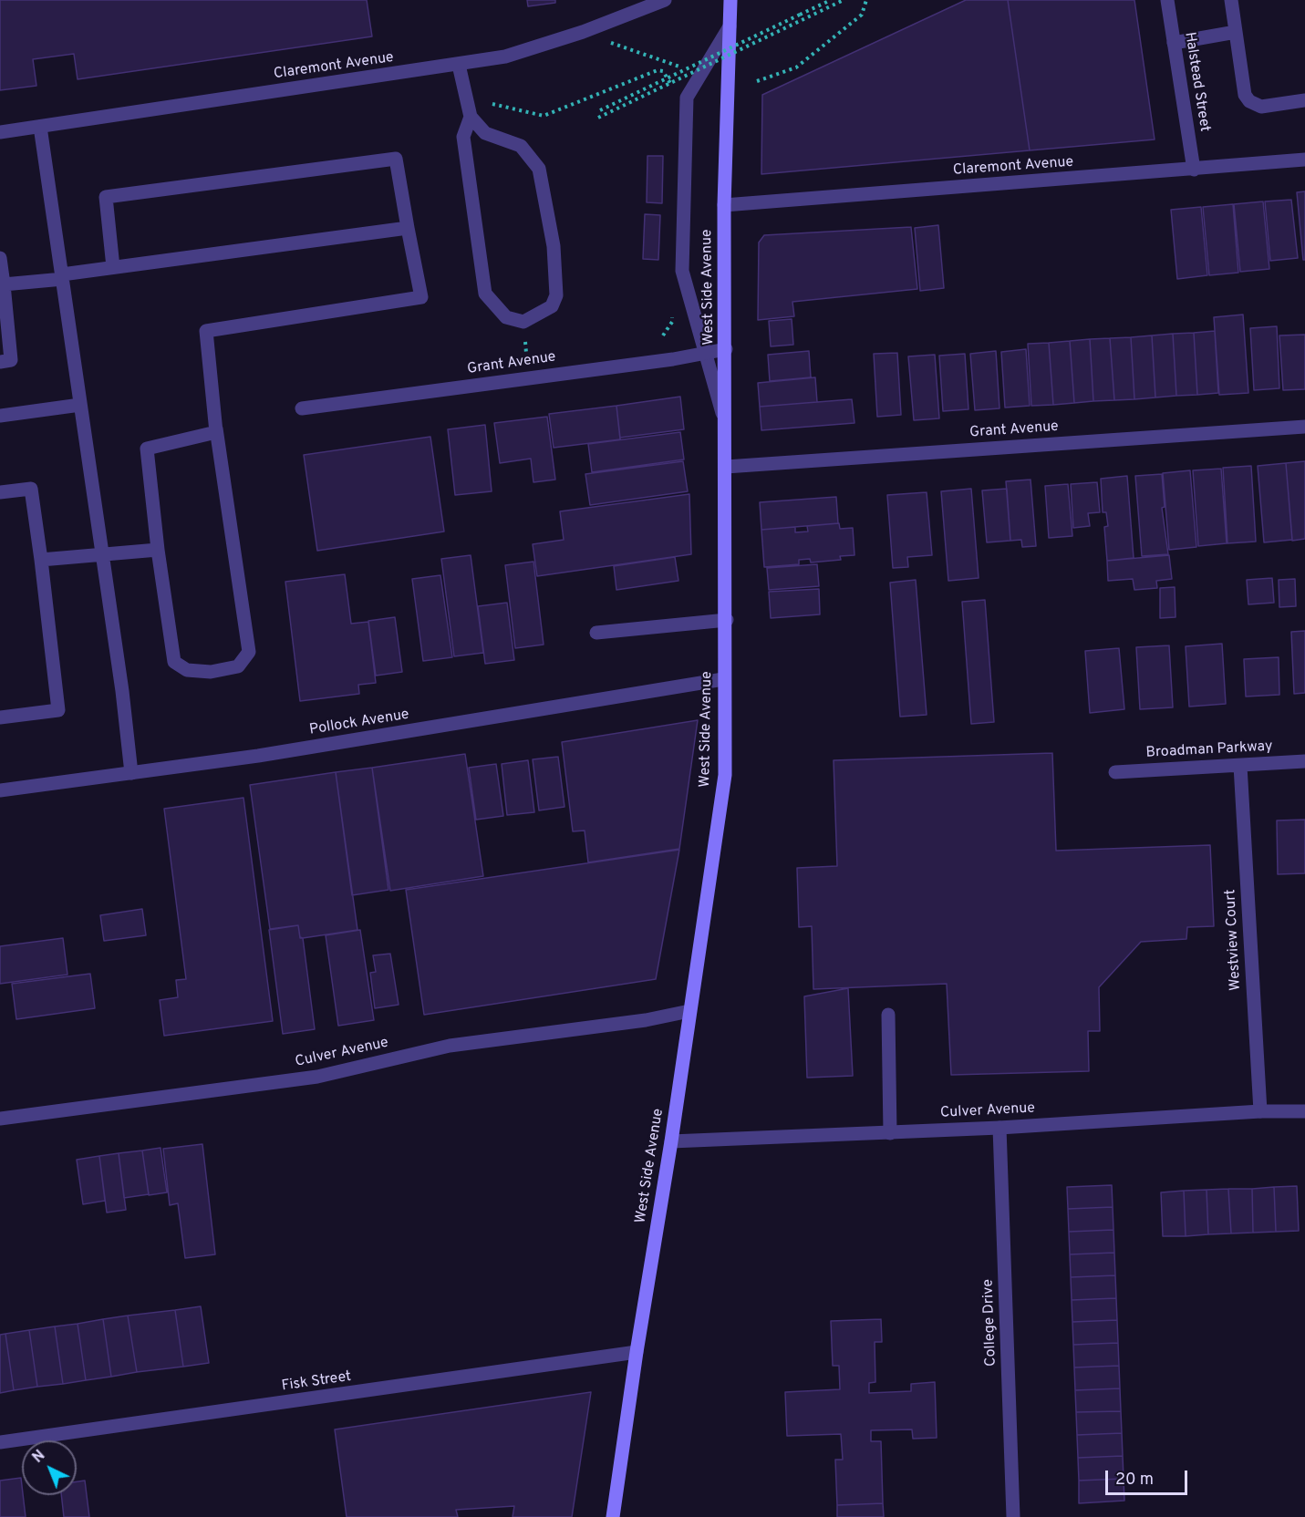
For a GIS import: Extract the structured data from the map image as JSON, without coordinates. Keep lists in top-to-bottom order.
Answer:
{
  "streets": {
    "main road": ["West Side Avenue"],
    "street": [
      "Claremont Avenue",
      "Halstead Street",
      "Grant Avenue",
      "Pollock Avenue",
      "Broadman Parkway",
      "Westview Court",
      "Culver Avenue",
      "College Drive",
      "Fisk Street"
    ]
  },
  "crossings": [
    ["Claremont Avenue", "Halstead Street"],
    ["Claremont Avenue", "West Side Avenue"],
    ["West Side Avenue", "Grant Avenue"],
    ["West Side Avenue", "Pollock Avenue"],
    ["West Side Avenue", "Culver Avenue"],
    ["West Side Avenue", "Fisk Street"],
    ["Broadman Parkway", "Westview Court"],
    ["Westview Court", "Culver Avenue"],
    ["Culver Avenue", "College Drive"]
  ],
  "scale_bar": "20 m",
  "north": "top left"
}
